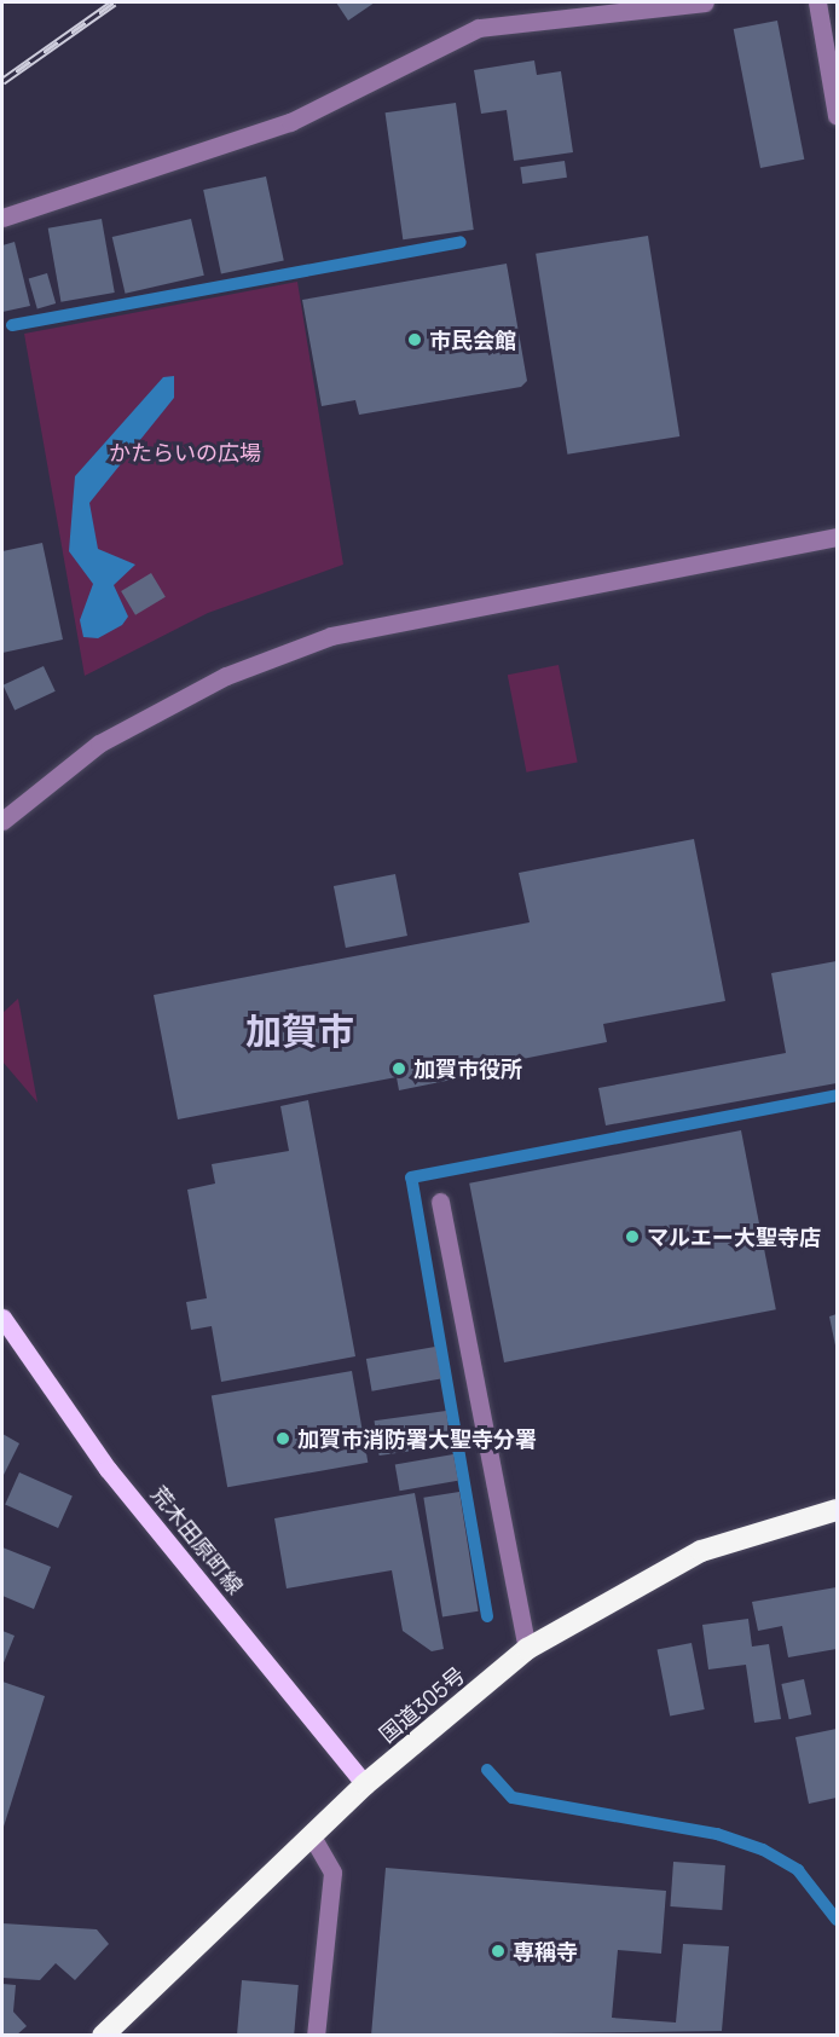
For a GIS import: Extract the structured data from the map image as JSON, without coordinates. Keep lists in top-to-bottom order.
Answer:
{
  "streets": {
    "highway": ["国道305号"],
    "main road": ["荒木田原町線"]
  },
  "crossings": [
    ["荒木田原町線", "国道305号"]
  ],
  "districts": ["加賀市"],
  "parks": ["かたらいの広場"],
  "places": [
    "市民会館",
    "加賀市役所",
    "マルエー大聖寺店",
    "加賀市消防署大聖寺分署",
    "専稱寺"
  ]
}
